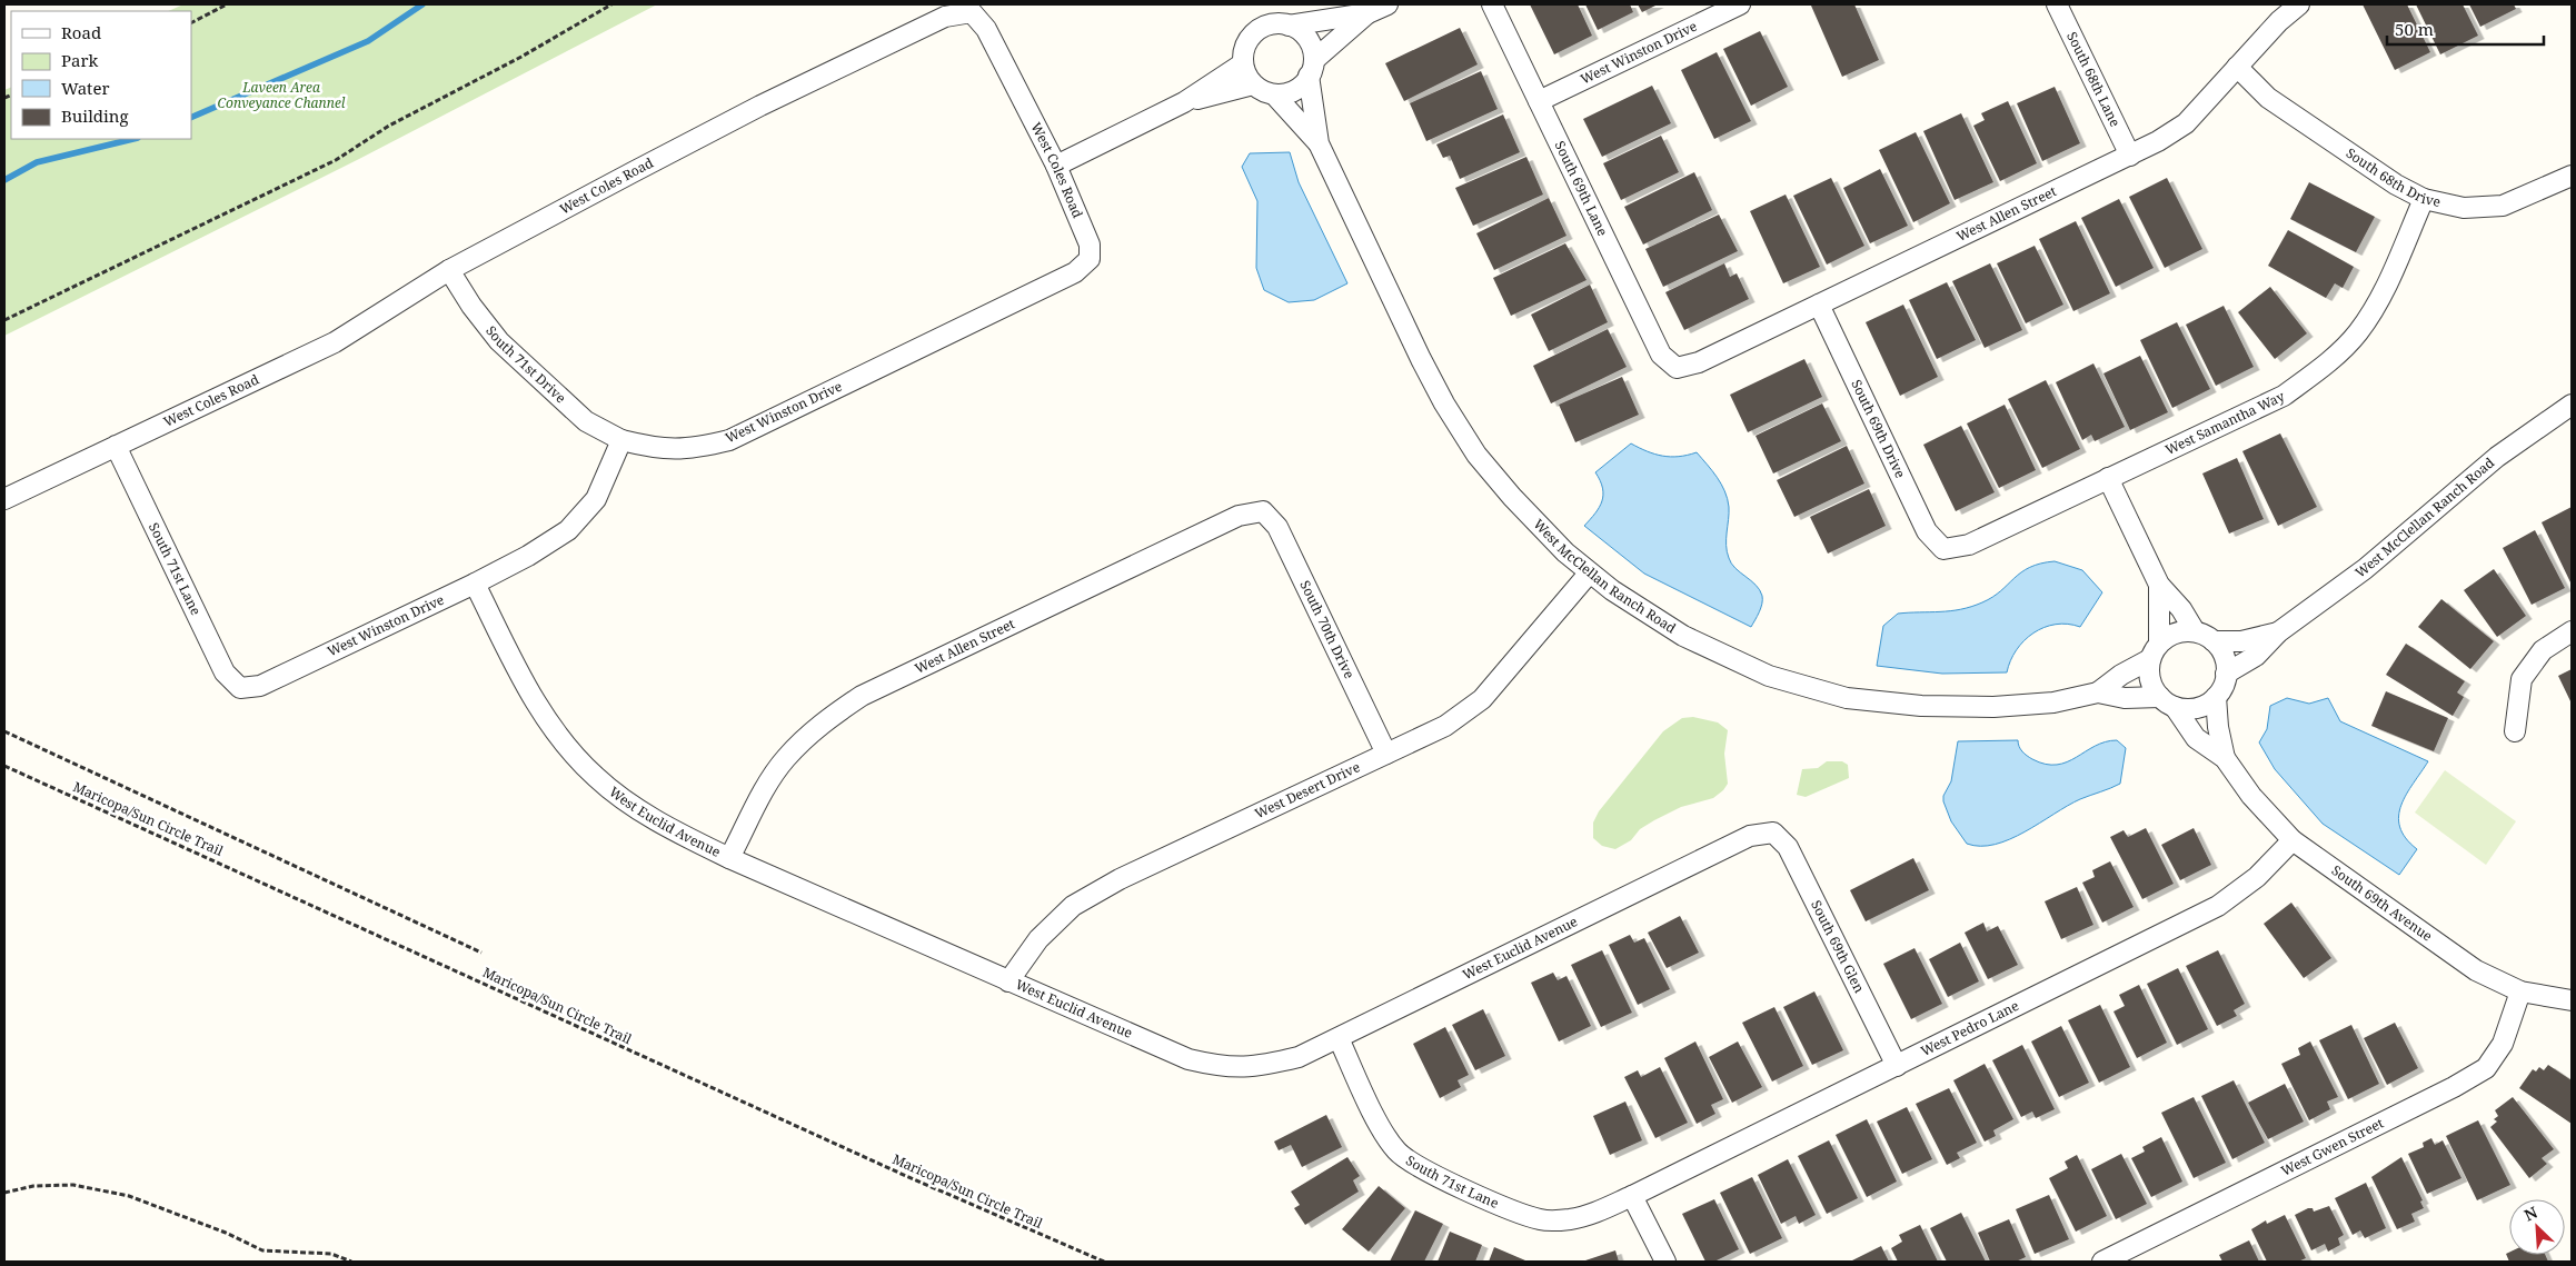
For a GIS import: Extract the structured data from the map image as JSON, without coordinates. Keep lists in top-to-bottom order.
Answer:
{
  "streets": {
    "street": [
      "West Winston Drive",
      "South 68th Lane",
      "West Coles Road",
      "South 68th Drive",
      "South 69th Lane",
      "West Allen Street",
      "South 71st Drive",
      "West Samantha Way",
      "South 69th Drive",
      "West McClellan Ranch Road",
      "South 71st Lane",
      "South 70th Drive",
      "West Desert Drive",
      "West Euclid Avenue",
      "South 69th Avenue",
      "South 69th Glen",
      "West Pedro Lane",
      "West Gwen Street"
    ],
    "path": ["Maricopa/Sun Circle Trail"]
  },
  "crossings": [
    ["West Winston Drive", "West Coles Road"],
    ["West Winston Drive", "South 69th Lane"],
    ["West Winston Drive", "South 71st Drive"],
    ["West Winston Drive", "South 71st Lane"],
    ["West Winston Drive", "West Euclid Avenue"],
    ["South 68th Lane", "West Allen Street"],
    ["West Coles Road", "South 71st Drive"],
    ["West Coles Road", "South 71st Lane"],
    ["South 68th Drive", "West Allen Street"],
    ["South 68th Drive", "West Samantha Way"],
    ["South 69th Lane", "West Allen Street"],
    ["West Allen Street", "South 69th Drive"],
    ["West Allen Street", "South 70th Drive"],
    ["West Allen Street", "West Euclid Avenue"],
    ["West Samantha Way", "South 69th Drive"],
    ["West McClellan Ranch Road", "West Desert Drive"],
    ["South 71st Lane", "West Euclid Avenue"],
    ["South 71st Lane", "West Pedro Lane"],
    ["South 70th Drive", "West Desert Drive"],
    ["West Desert Drive", "West Euclid Avenue"],
    ["West Euclid Avenue", "South 69th Glen"],
    ["South 69th Avenue", "West Pedro Lane"],
    ["South 69th Avenue", "West Gwen Street"],
    ["South 69th Glen", "West Pedro Lane"]
  ],
  "parks": ["Laveen Area Conveyance Channel"],
  "legend": [
    "Road",
    "Park",
    "Water",
    "Building"
  ],
  "scale_bar": "50 m",
  "north": "top left"
}
